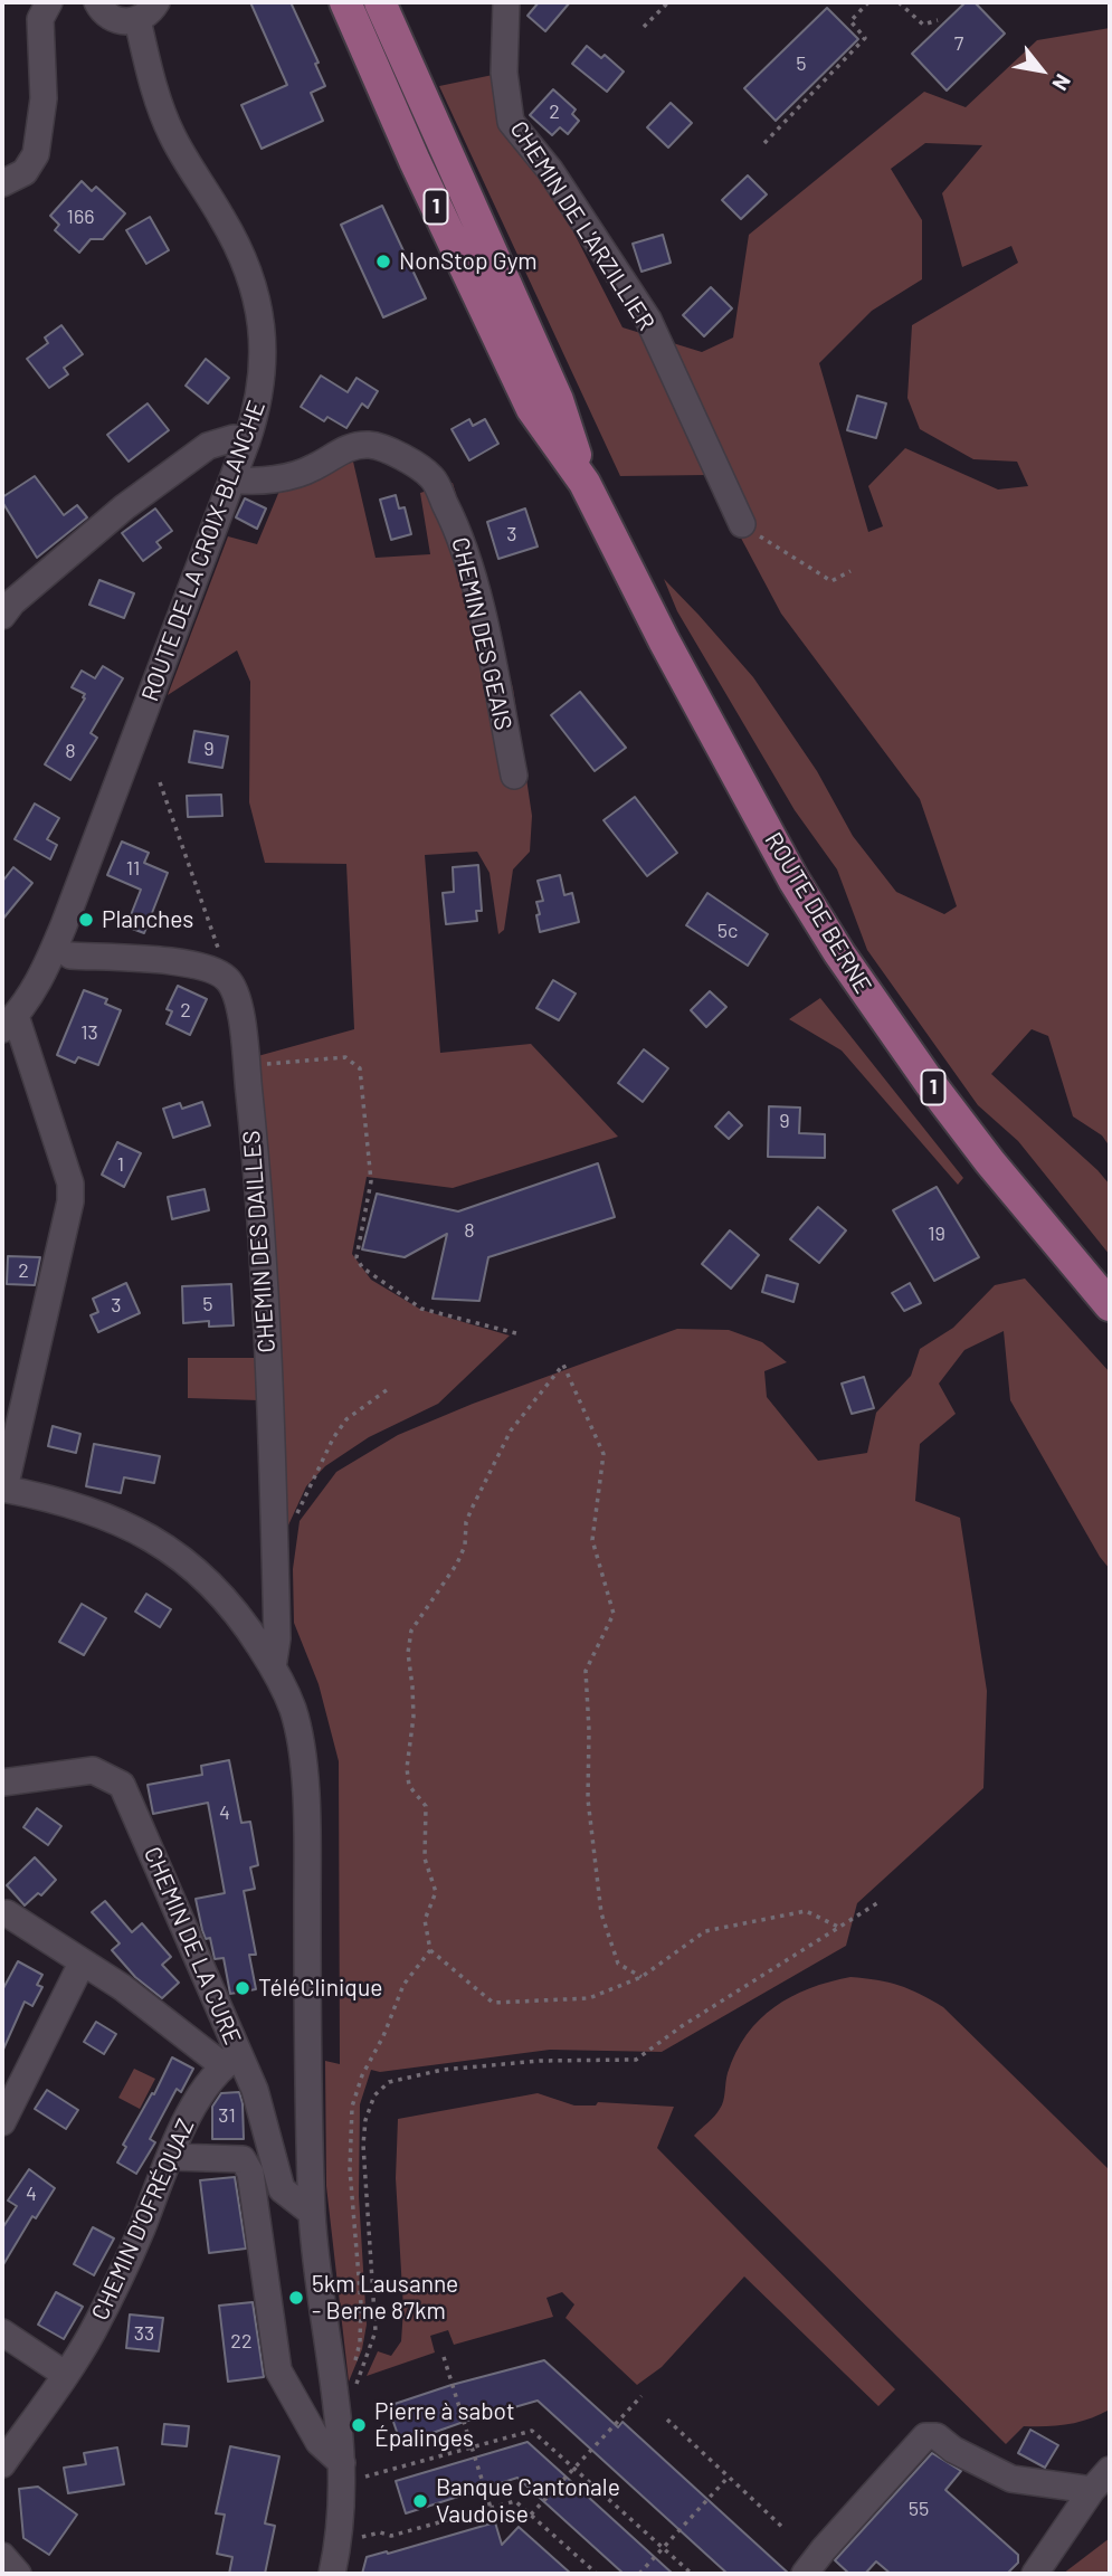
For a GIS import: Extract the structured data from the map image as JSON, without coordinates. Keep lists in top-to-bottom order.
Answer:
{
  "streets": {
    "main road": ["1", "ROUTE DE BERNE"],
    "street": [
      "CHEMIN DE L'ARZILLIER",
      "ROUTE DE LA CROIX-BLANCHE",
      "CHEMIN DES GEAIS",
      "CHEMIN DES DAILLES",
      "CHEMIN DE LA CURE",
      "CHEMIN D'OFRÉQUAZ"
    ]
  },
  "crossings": [
    ["ROUTE DE LA CROIX-BLANCHE", "CHEMIN DES GEAIS"],
    ["CHEMIN DE LA CURE", "CHEMIN D'OFRÉQUAZ"]
  ],
  "places": [
    "NonStop Gym",
    "Planches",
    "TéléClinique",
    "5km Lausanne - Berne 87km",
    "Pierre à sabot Épalinges",
    "Banque Cantonale Vaudoise"
  ],
  "house_numbers": [
    "7",
    "5",
    "2",
    "166",
    "3",
    "9",
    "8",
    "11",
    "5c",
    "2",
    "13",
    "9",
    "1",
    "8",
    "19",
    "2",
    "5",
    "3",
    "4",
    "31",
    "4",
    "33",
    "22",
    "55"
  ],
  "north": "bottom right"
}
